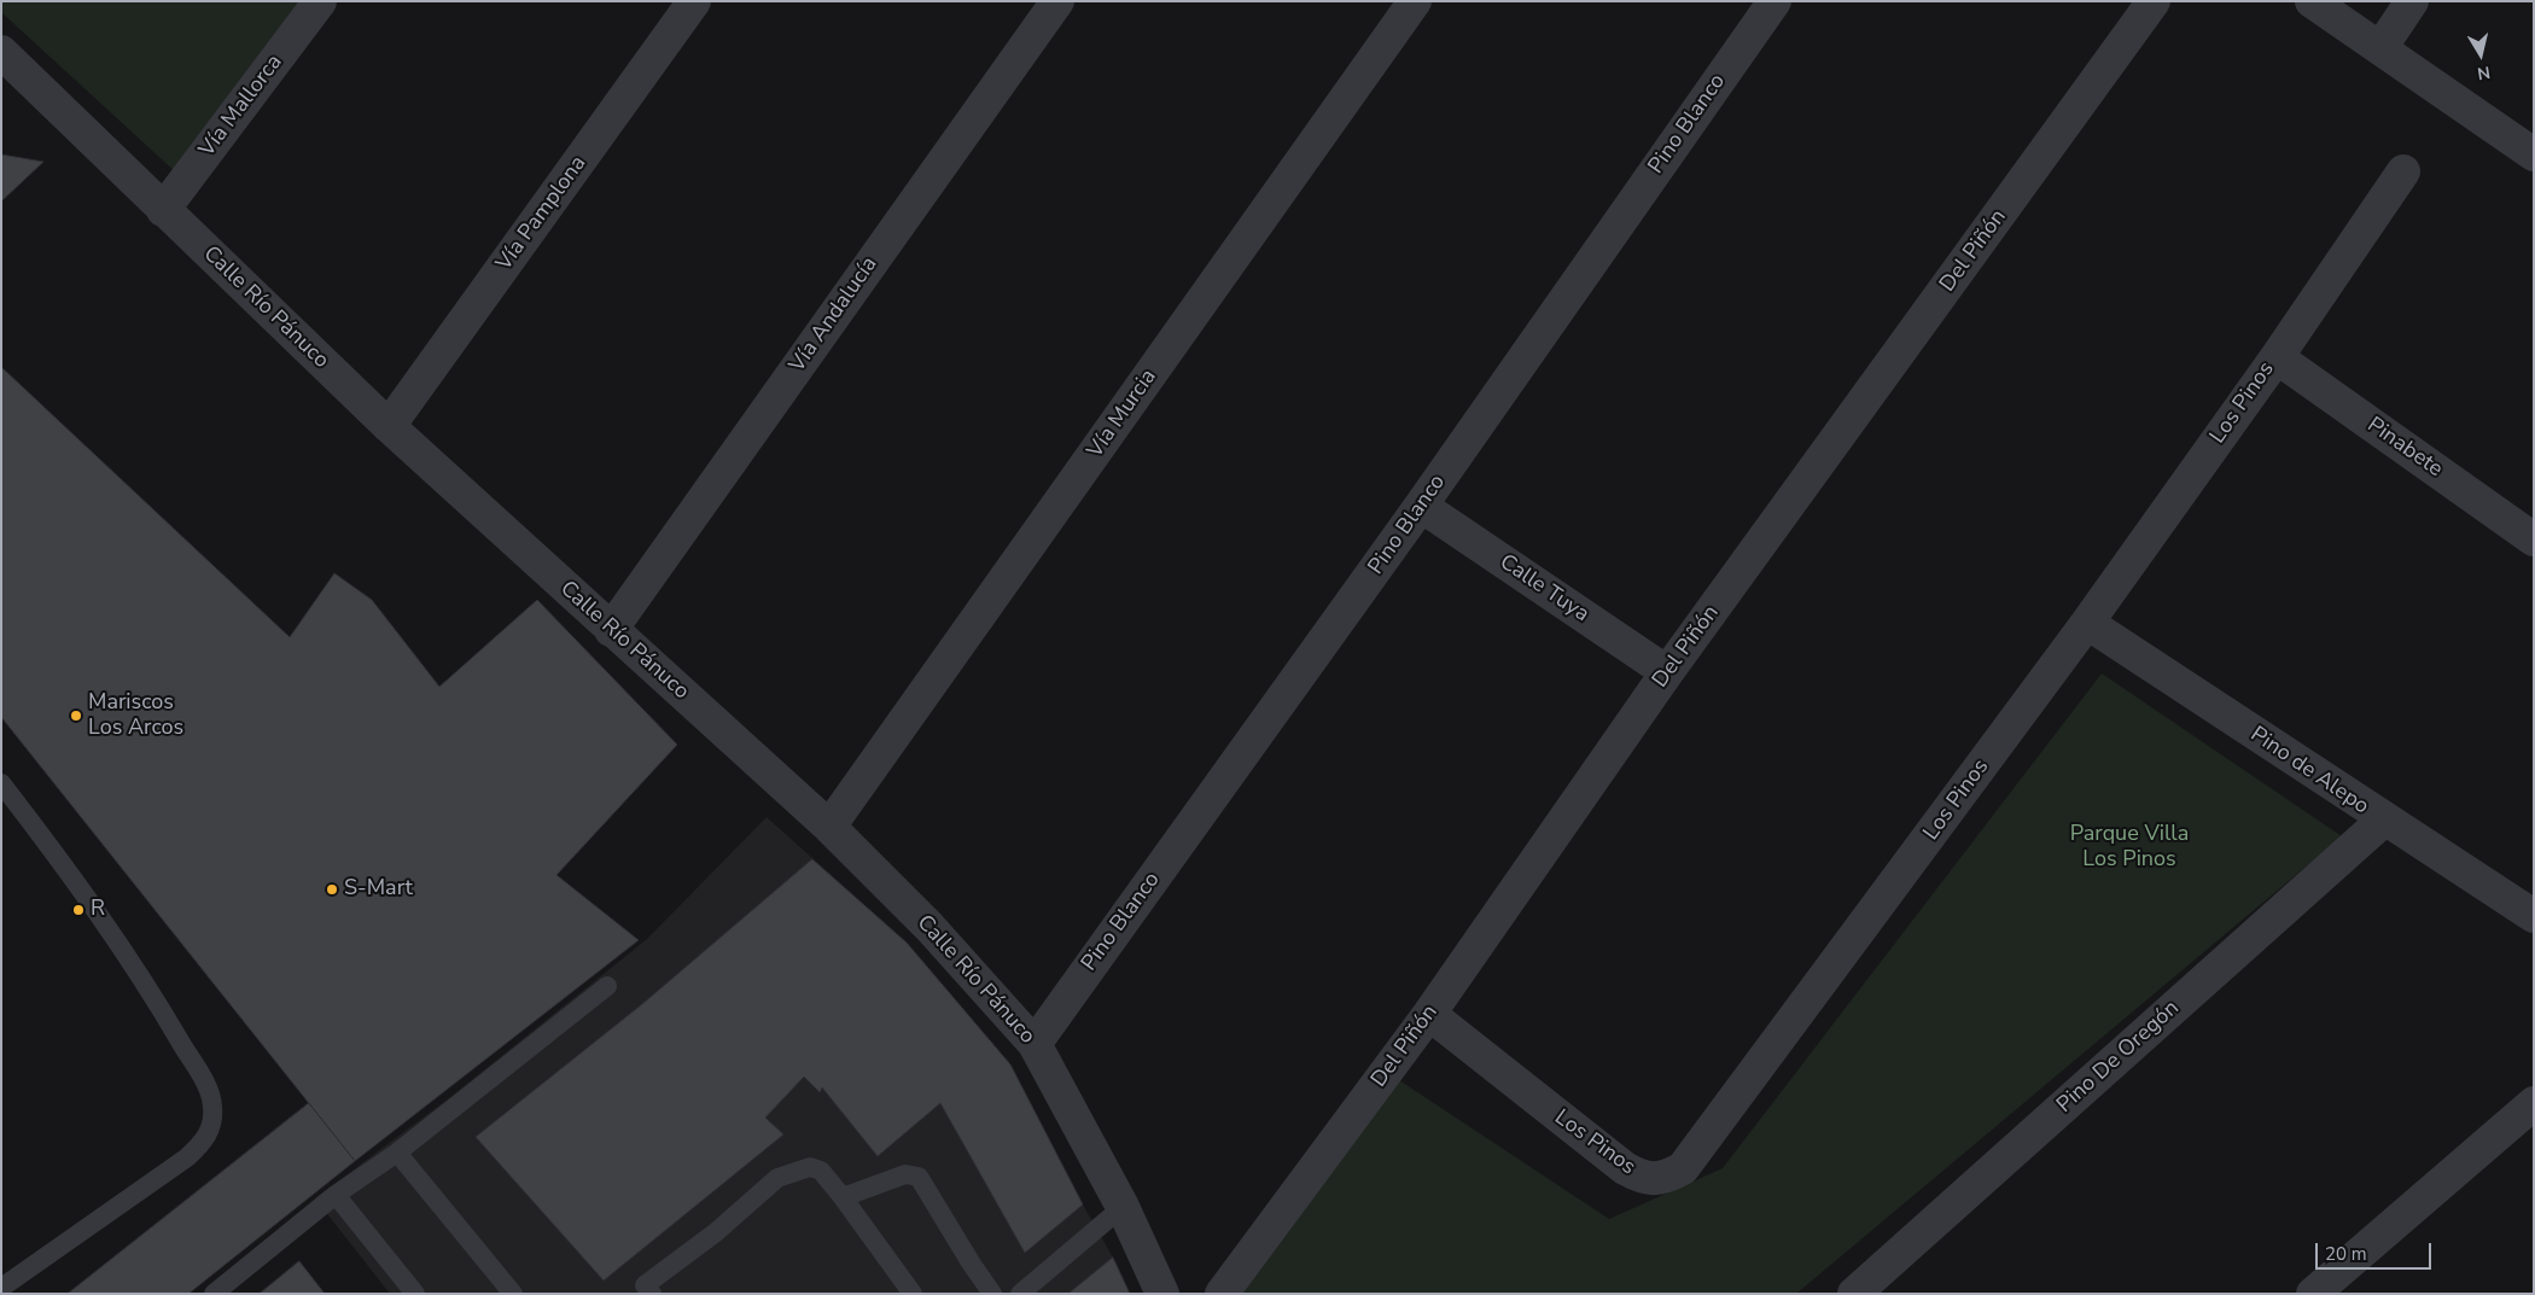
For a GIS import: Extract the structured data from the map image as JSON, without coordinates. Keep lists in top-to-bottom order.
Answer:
{
  "streets": {
    "street": [
      "Vía Mallorca",
      "Pino Blanco",
      "Vía Pamplona",
      "Del Piñón",
      "Calle Río Pánuco",
      "Vía Andalucía",
      "Los Pinos",
      "Vía Murcia",
      "Pinabete",
      "Calle Tuya",
      "Pino de Alepo",
      "Pino De Oregón"
    ]
  },
  "crossings": [
    ["Vía Mallorca", "Calle Río Pánuco"],
    ["Pino Blanco", "Calle Río Pánuco"],
    ["Pino Blanco", "Calle Tuya"],
    ["Vía Pamplona", "Calle Río Pánuco"],
    ["Del Piñón", "Los Pinos"],
    ["Del Piñón", "Calle Tuya"],
    ["Calle Río Pánuco", "Vía Andalucía"],
    ["Calle Río Pánuco", "Vía Murcia"],
    ["Los Pinos", "Pinabete"],
    ["Los Pinos", "Pino de Alepo"],
    ["Pino de Alepo", "Pino De Oregón"]
  ],
  "parks": ["Parque Villa Los Pinos"],
  "places": ["Mariscos Los Arcos", "S-Mart", "R"],
  "scale_bar": "20 m",
  "north": "bottom"
}
